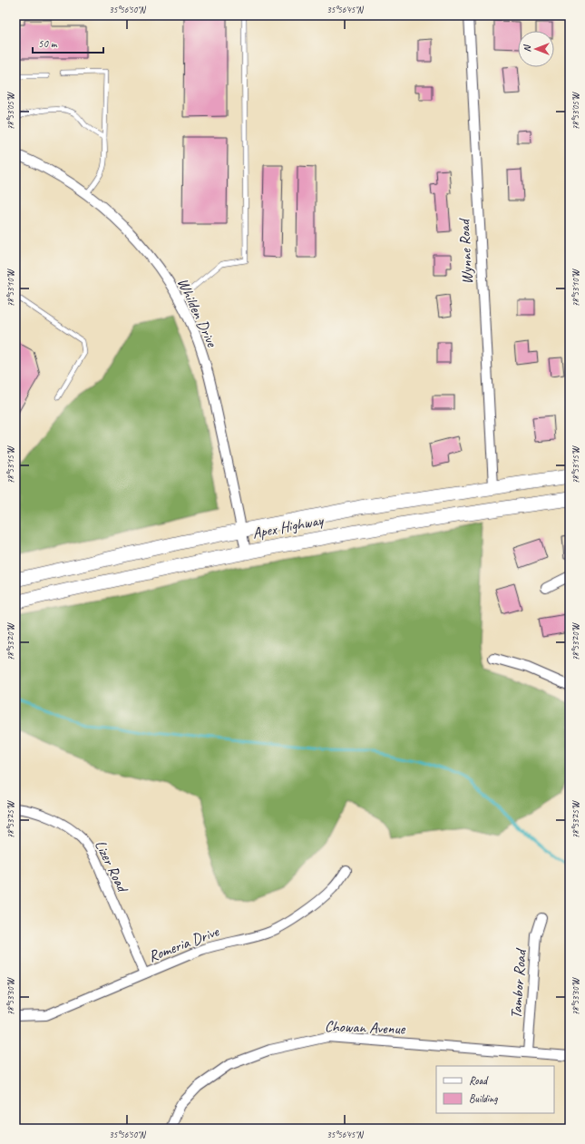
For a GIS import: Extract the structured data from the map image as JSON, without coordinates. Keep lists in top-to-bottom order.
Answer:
{
  "streets": {
    "main road": ["Apex Highway"],
    "street": [
      "Wynne Road",
      "Whilden Drive",
      "Lizer Road",
      "Romeria Drive",
      "Tambor Road",
      "Chowan Avenue"
    ]
  },
  "crossings": [
    ["Wynne Road", "Apex Highway"],
    ["Whilden Drive", "Apex Highway"],
    ["Lizer Road", "Romeria Drive"],
    ["Tambor Road", "Chowan Avenue"]
  ],
  "legend": ["Road", "Building"],
  "scale_bar": "50 m",
  "north": "left",
  "coordinates": [
    "35°56'50\"N",
    "35°56'45\"N",
    "78°53'05\"W",
    "78°53'10\"W",
    "78°53'15\"W",
    "78°53'20\"W",
    "78°53'25\"W",
    "78°53'30\"W"
  ]
}
